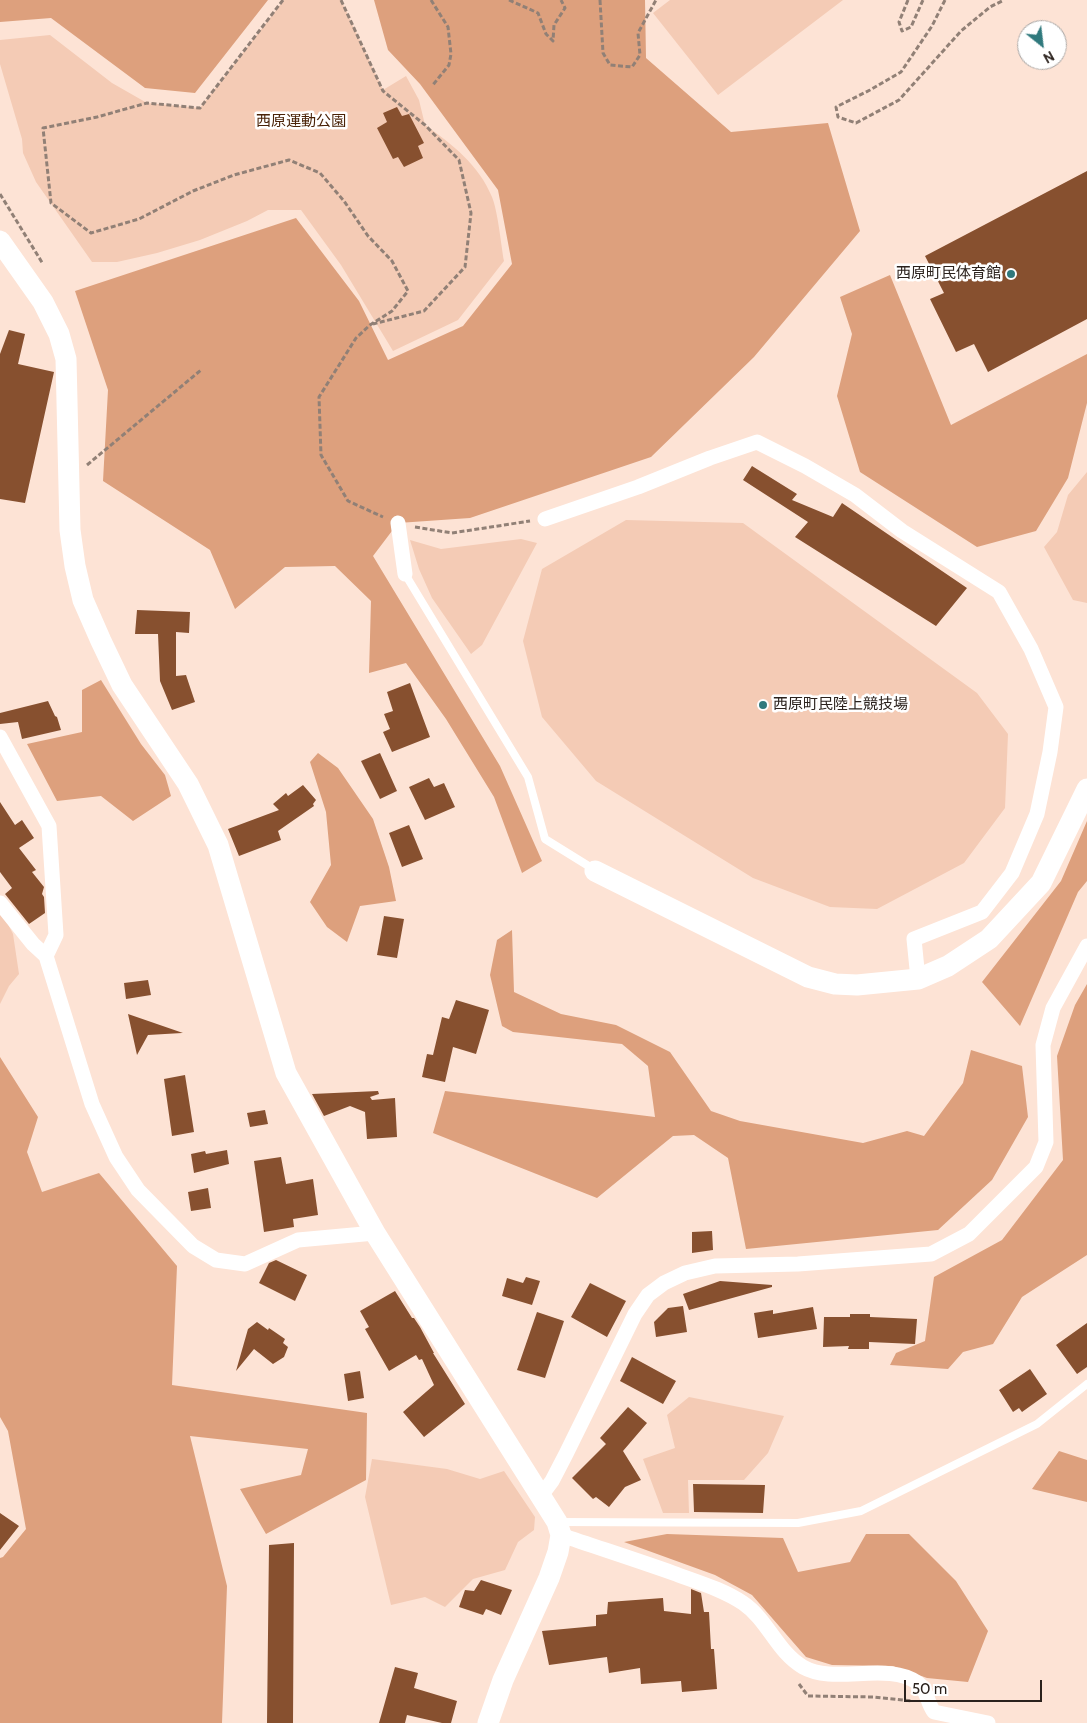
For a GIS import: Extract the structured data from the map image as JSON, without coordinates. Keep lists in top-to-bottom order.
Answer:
{
  "parks": ["西原運動公園"],
  "places": ["西原町民体育館", "西原町民陸上競技場"],
  "scale_bar": "50 m",
  "north": "bottom right"
}
